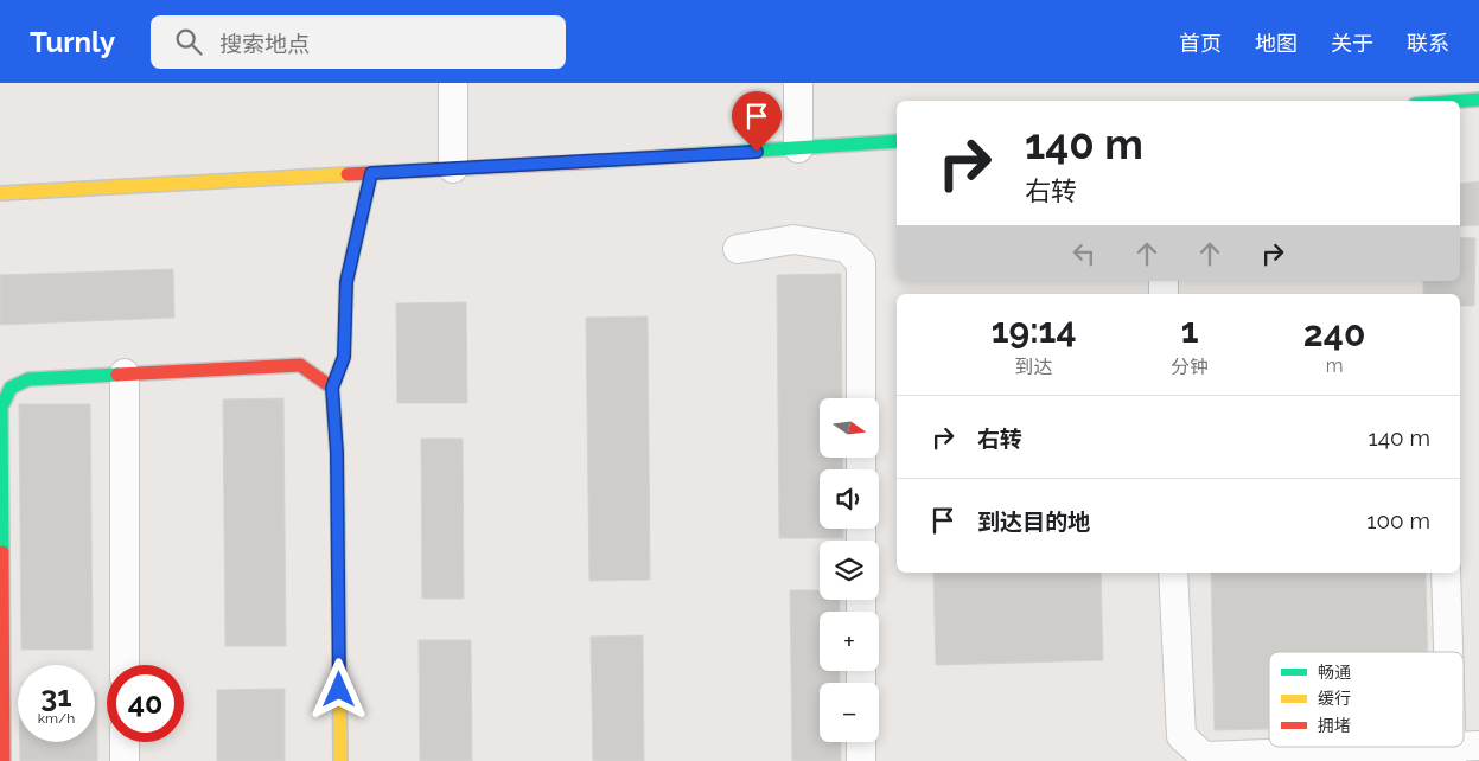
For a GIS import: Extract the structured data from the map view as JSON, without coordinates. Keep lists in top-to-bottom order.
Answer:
{
  "legend": ["畅通", "缓行", "拥堵"],
  "north": "right",
  "page": {
    "header": "Turnly",
    "search": "搜索地点",
    "nav": [
      "首页",
      "地图",
      "关于",
      "联系"
    ],
    "turn": ["140 m", "右转"],
    "eta": [
      "19:14",
      "到达",
      "1",
      "分钟",
      "240",
      "m"
    ],
    "list": [
      {
        "name": "右转",
        "value": "140 m"
      },
      {
        "name": "到达目的地",
        "value": "100 m"
      }
    ],
    "map_buttons": ["+", "−"],
    "speed": "31 km/h",
    "limit": "40"
  }
}
